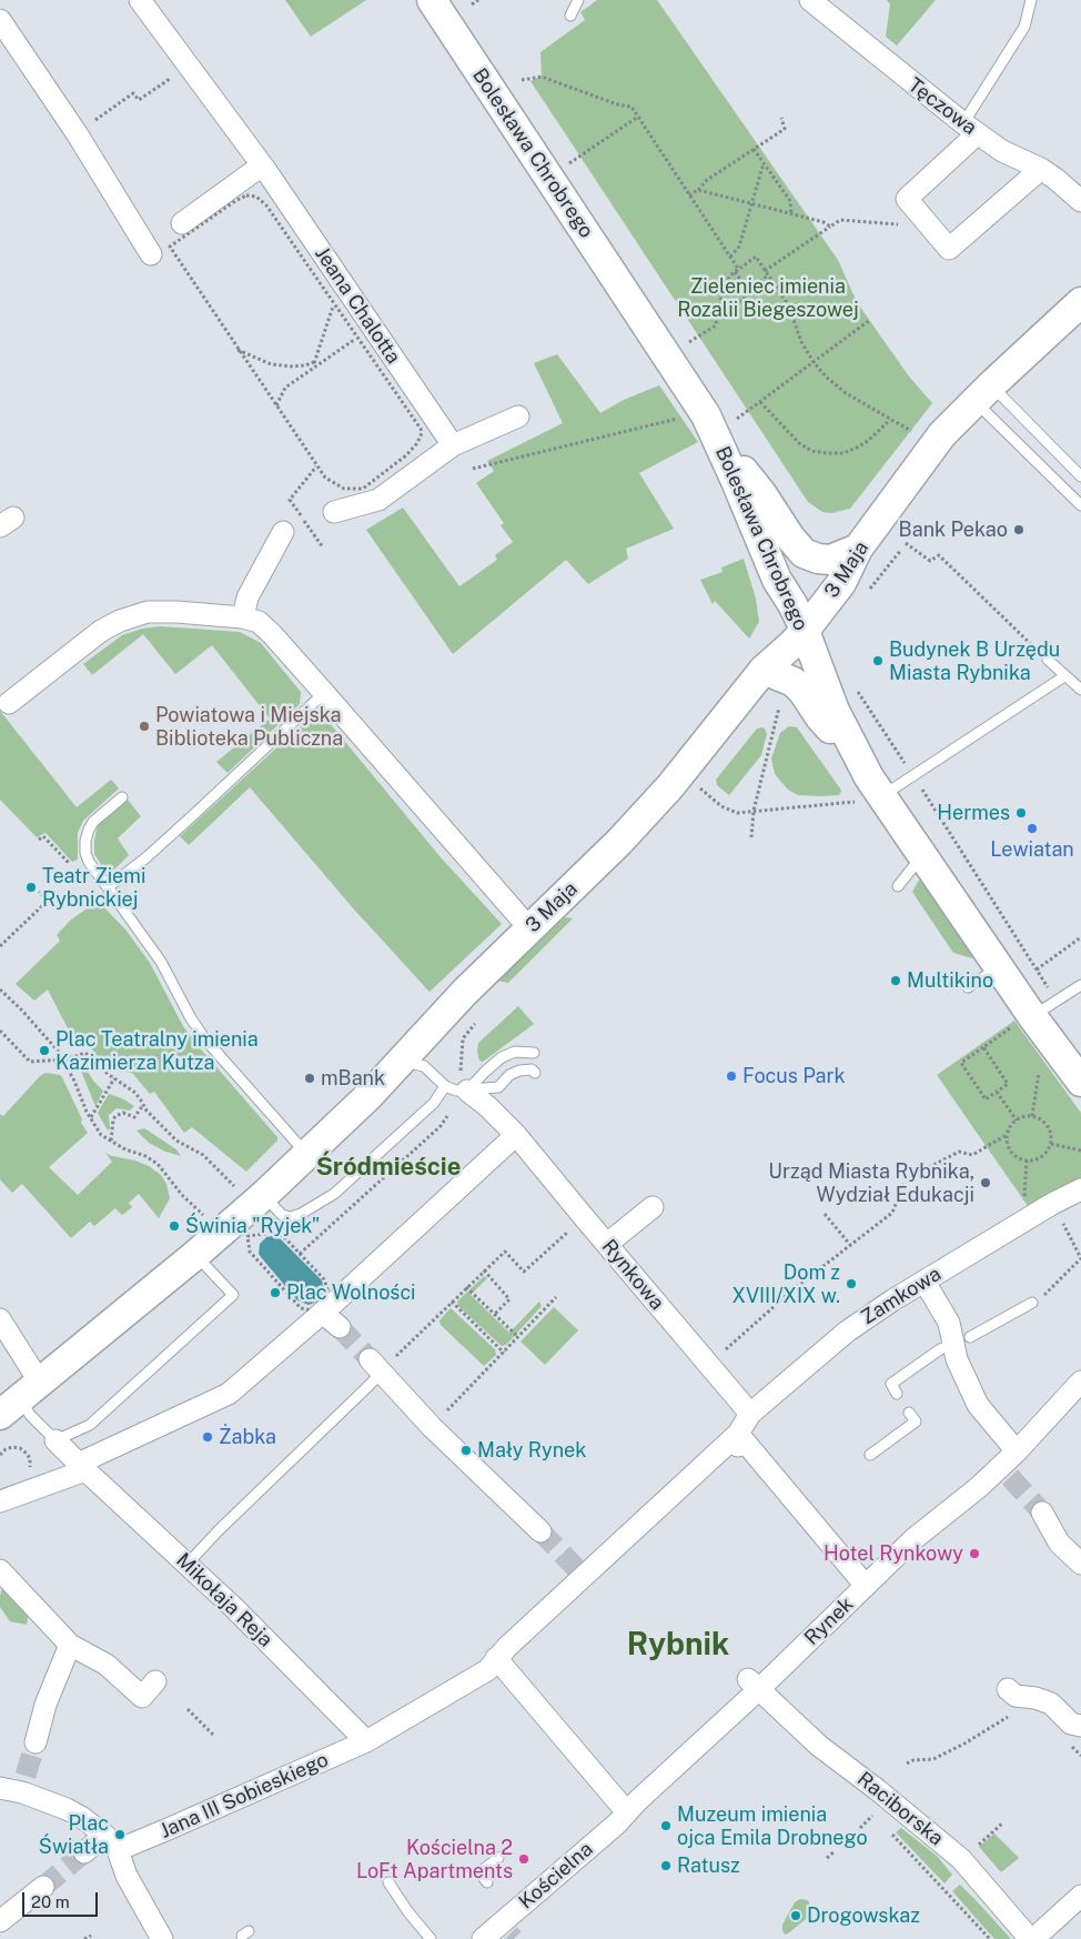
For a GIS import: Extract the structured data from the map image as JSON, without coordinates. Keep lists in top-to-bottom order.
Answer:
{
  "streets": {
    "street": [
      "Tęczowa",
      "Bolesława Chrobrego",
      "Jeana Chalotta",
      "3 Maja",
      "Rynkowa",
      "Zamkowa",
      "Mikołaja Reja",
      "Rynek",
      "Jana III Sobieskiego",
      "Raciborska",
      "Kościelna"
    ]
  },
  "crossings": [
    ["Bolesława Chrobrego", "3 Maja"],
    ["Rynkowa", "Zamkowa"],
    ["Rynkowa", "Rynek"],
    ["Zamkowa", "Rynek"],
    ["Mikołaja Reja", "Jana III Sobieskiego"],
    ["Rynek", "Raciborska"],
    ["Rynek", "Kościelna"]
  ],
  "districts": ["Śródmieście", "Rybnik"],
  "parks": ["Zieleniec imienia Rozalii Biegeszowej"],
  "places": [
    "Bank Pekao",
    "Budynek B Urzędu Miasta Rybnika",
    "Powiatowa i Miejska Biblioteka Publiczna",
    "Hermes",
    "Lewiatan",
    "Teatr Ziemi Rybnickiej",
    "Multikino",
    "Plac Teatralny imienia Kazimierza Kutza",
    "Focus Park",
    "mBank",
    "Urząd Miasta Rybnika, Wydział Edukacji",
    "Świnia \"Ryjek\"",
    "Dom z XVIII/XIX w.",
    "Plac Wolności",
    "Żabka",
    "Mały Rynek",
    "Hotel Rynkowy",
    "Muzeum imienia ojca Emila Drobnego",
    "Plac Światła",
    "Kościelna 2 LoFt Apartments",
    "Ratusz",
    "Drogowskaz"
  ],
  "scale_bar": "20 m"
}
